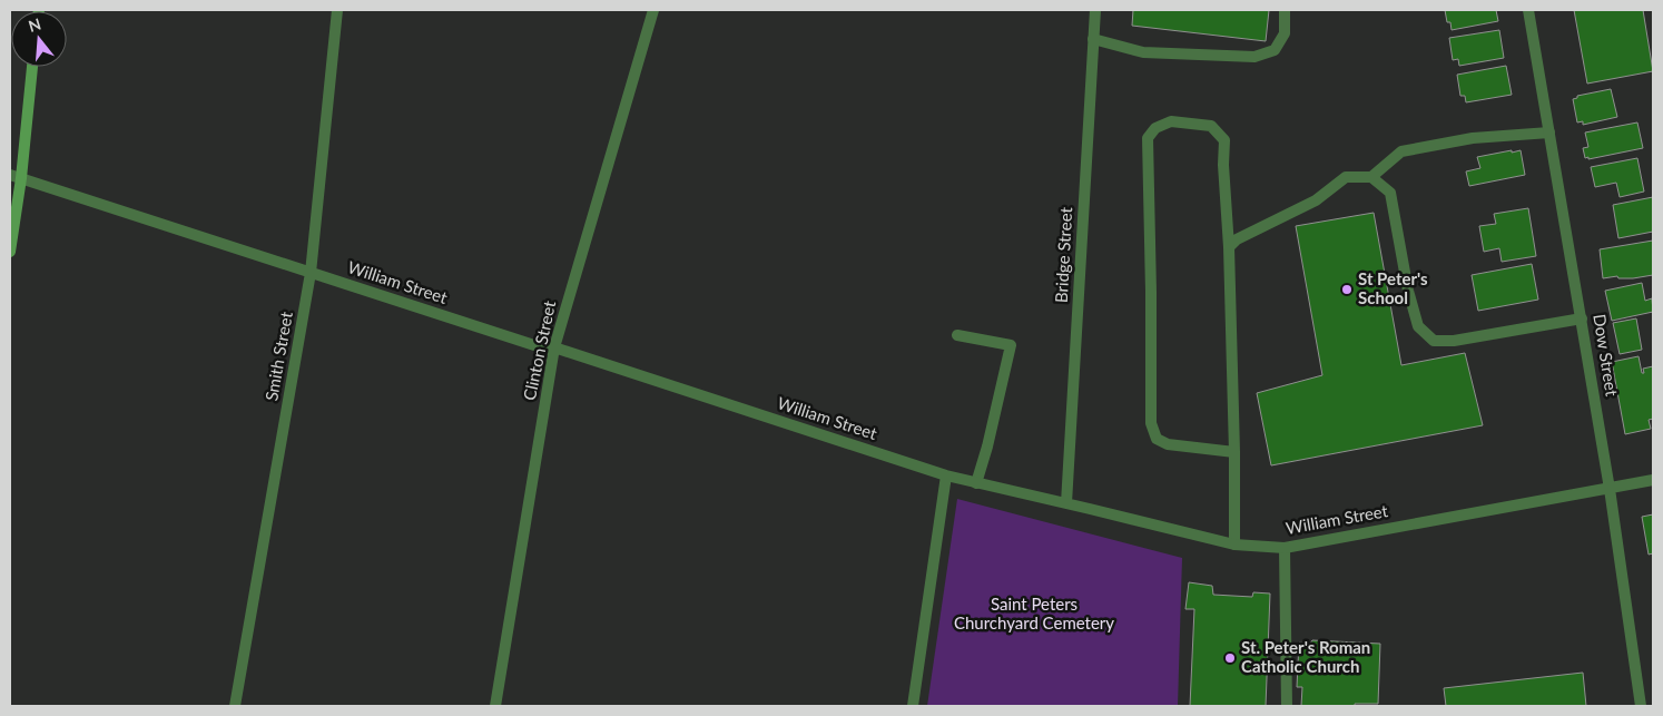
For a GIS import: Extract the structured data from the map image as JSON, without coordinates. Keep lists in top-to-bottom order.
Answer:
{
  "streets": {
    "street": [
      "Bridge Street",
      "William Street",
      "Clinton Street",
      "Dow Street",
      "Smith Street"
    ]
  },
  "crossings": [
    ["Bridge Street", "William Street"],
    ["William Street", "Clinton Street"],
    ["William Street", "Dow Street"],
    ["William Street", "Smith Street"]
  ],
  "parks": ["Saint Peters Churchyard Cemetery"],
  "places": ["St Peter's School", "St. Peter's Roman Catholic Church"],
  "north": "top"
}
